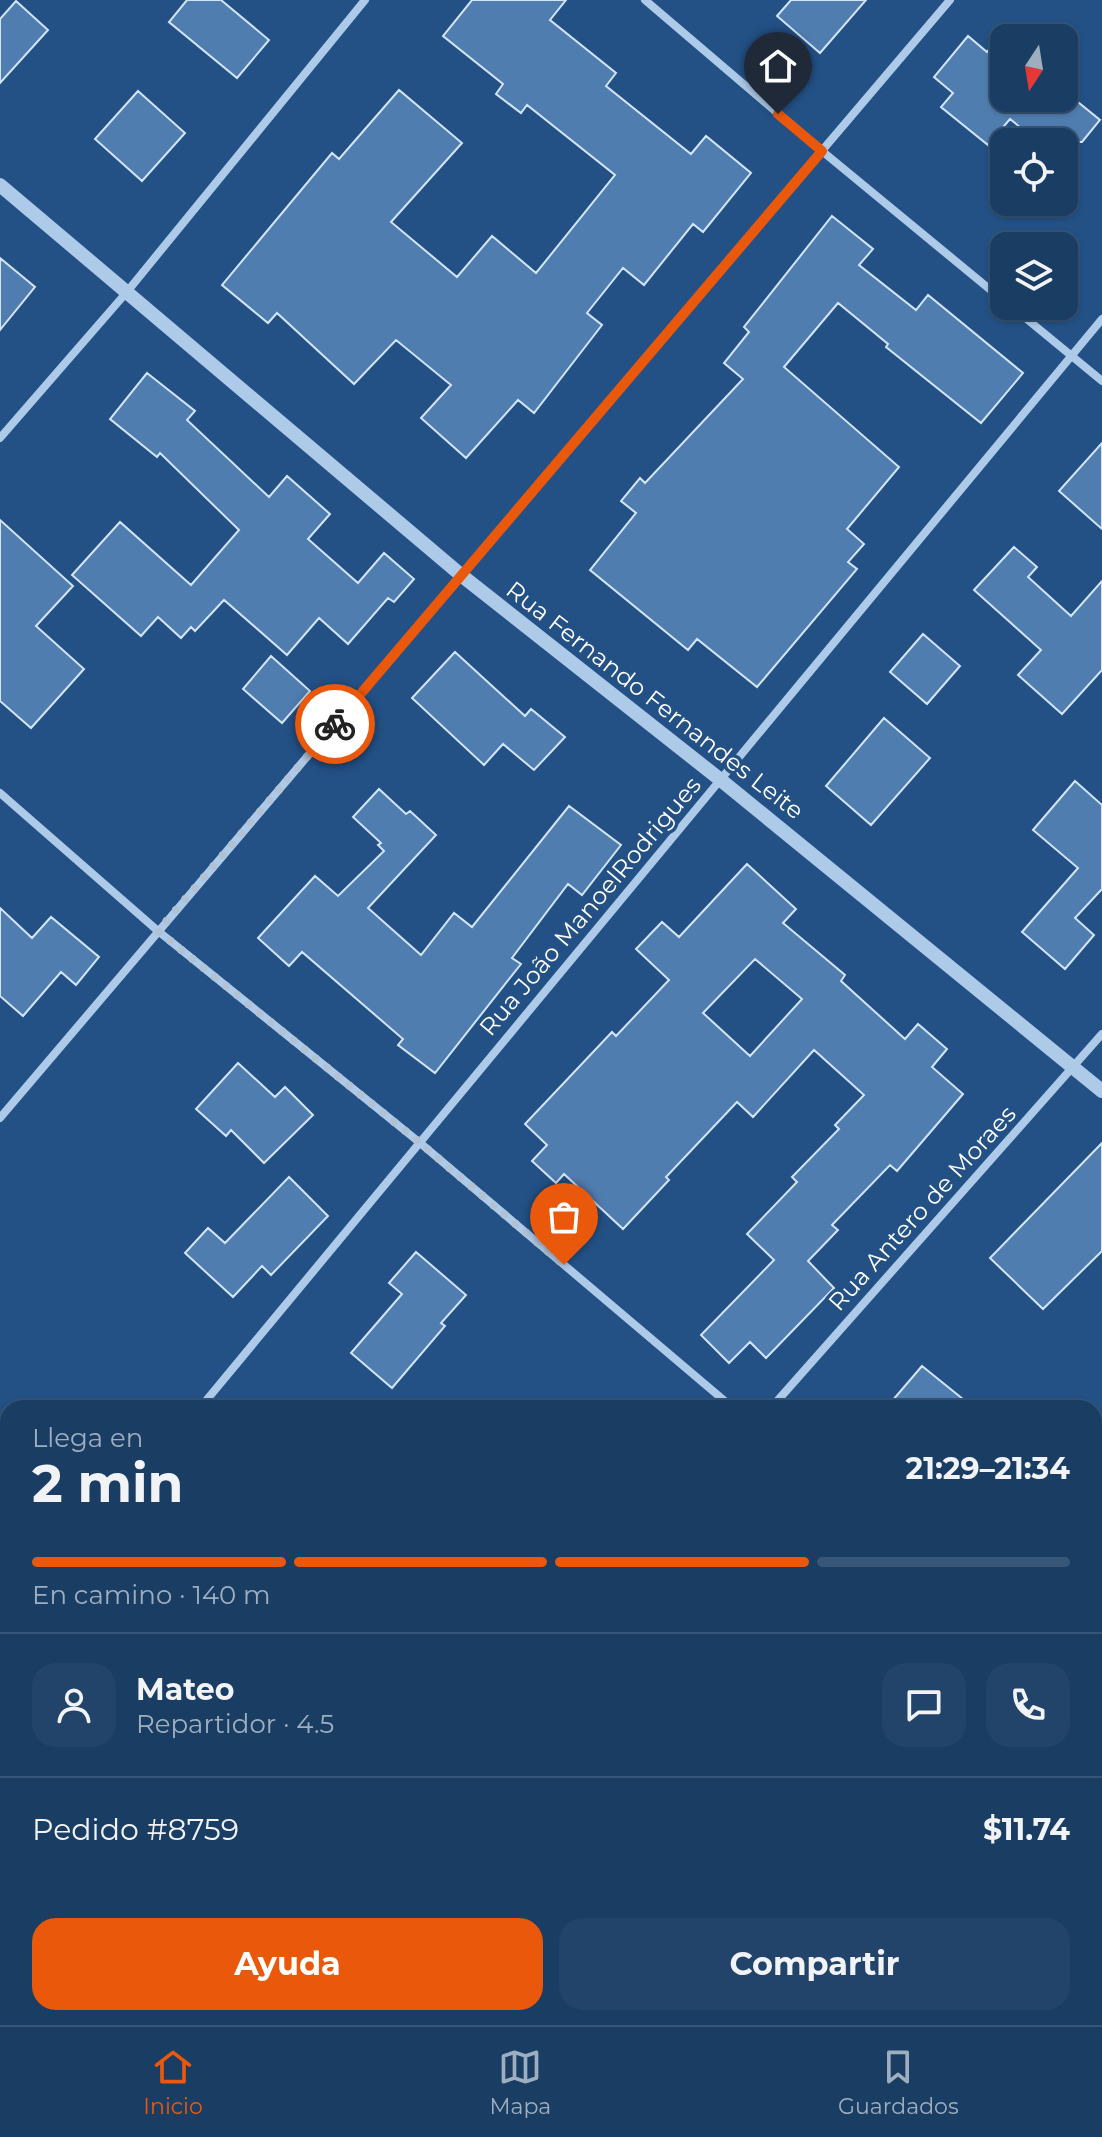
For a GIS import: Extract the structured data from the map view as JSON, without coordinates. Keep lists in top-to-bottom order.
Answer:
{
  "streets": {
    "street": ["Rua Fernando Fernandes Leite", "Rua João ManoelRodrigues", "Rua Antero de Moraes"]
  },
  "crossings": [
    ["Rua Fernando Fernandes Leite", "Rua João ManoelRodrigues"],
    ["Rua Fernando Fernandes Leite", "Rua Antero de Moraes"]
  ],
  "north": "bottom",
  "page": {
    "heading": ["2 min", "Llega en", "21:29–21:34"],
    "panel": [
      "Mateo",
      "Repartidor · 4.5",
      "Pedido #8759",
      "$11.74"
    ],
    "bar": "En camino · 140 m",
    "buttons": ["Ayuda", "Compartir"],
    "tabs": ["Inicio", "Mapa", "Guardados"]
  }
}
